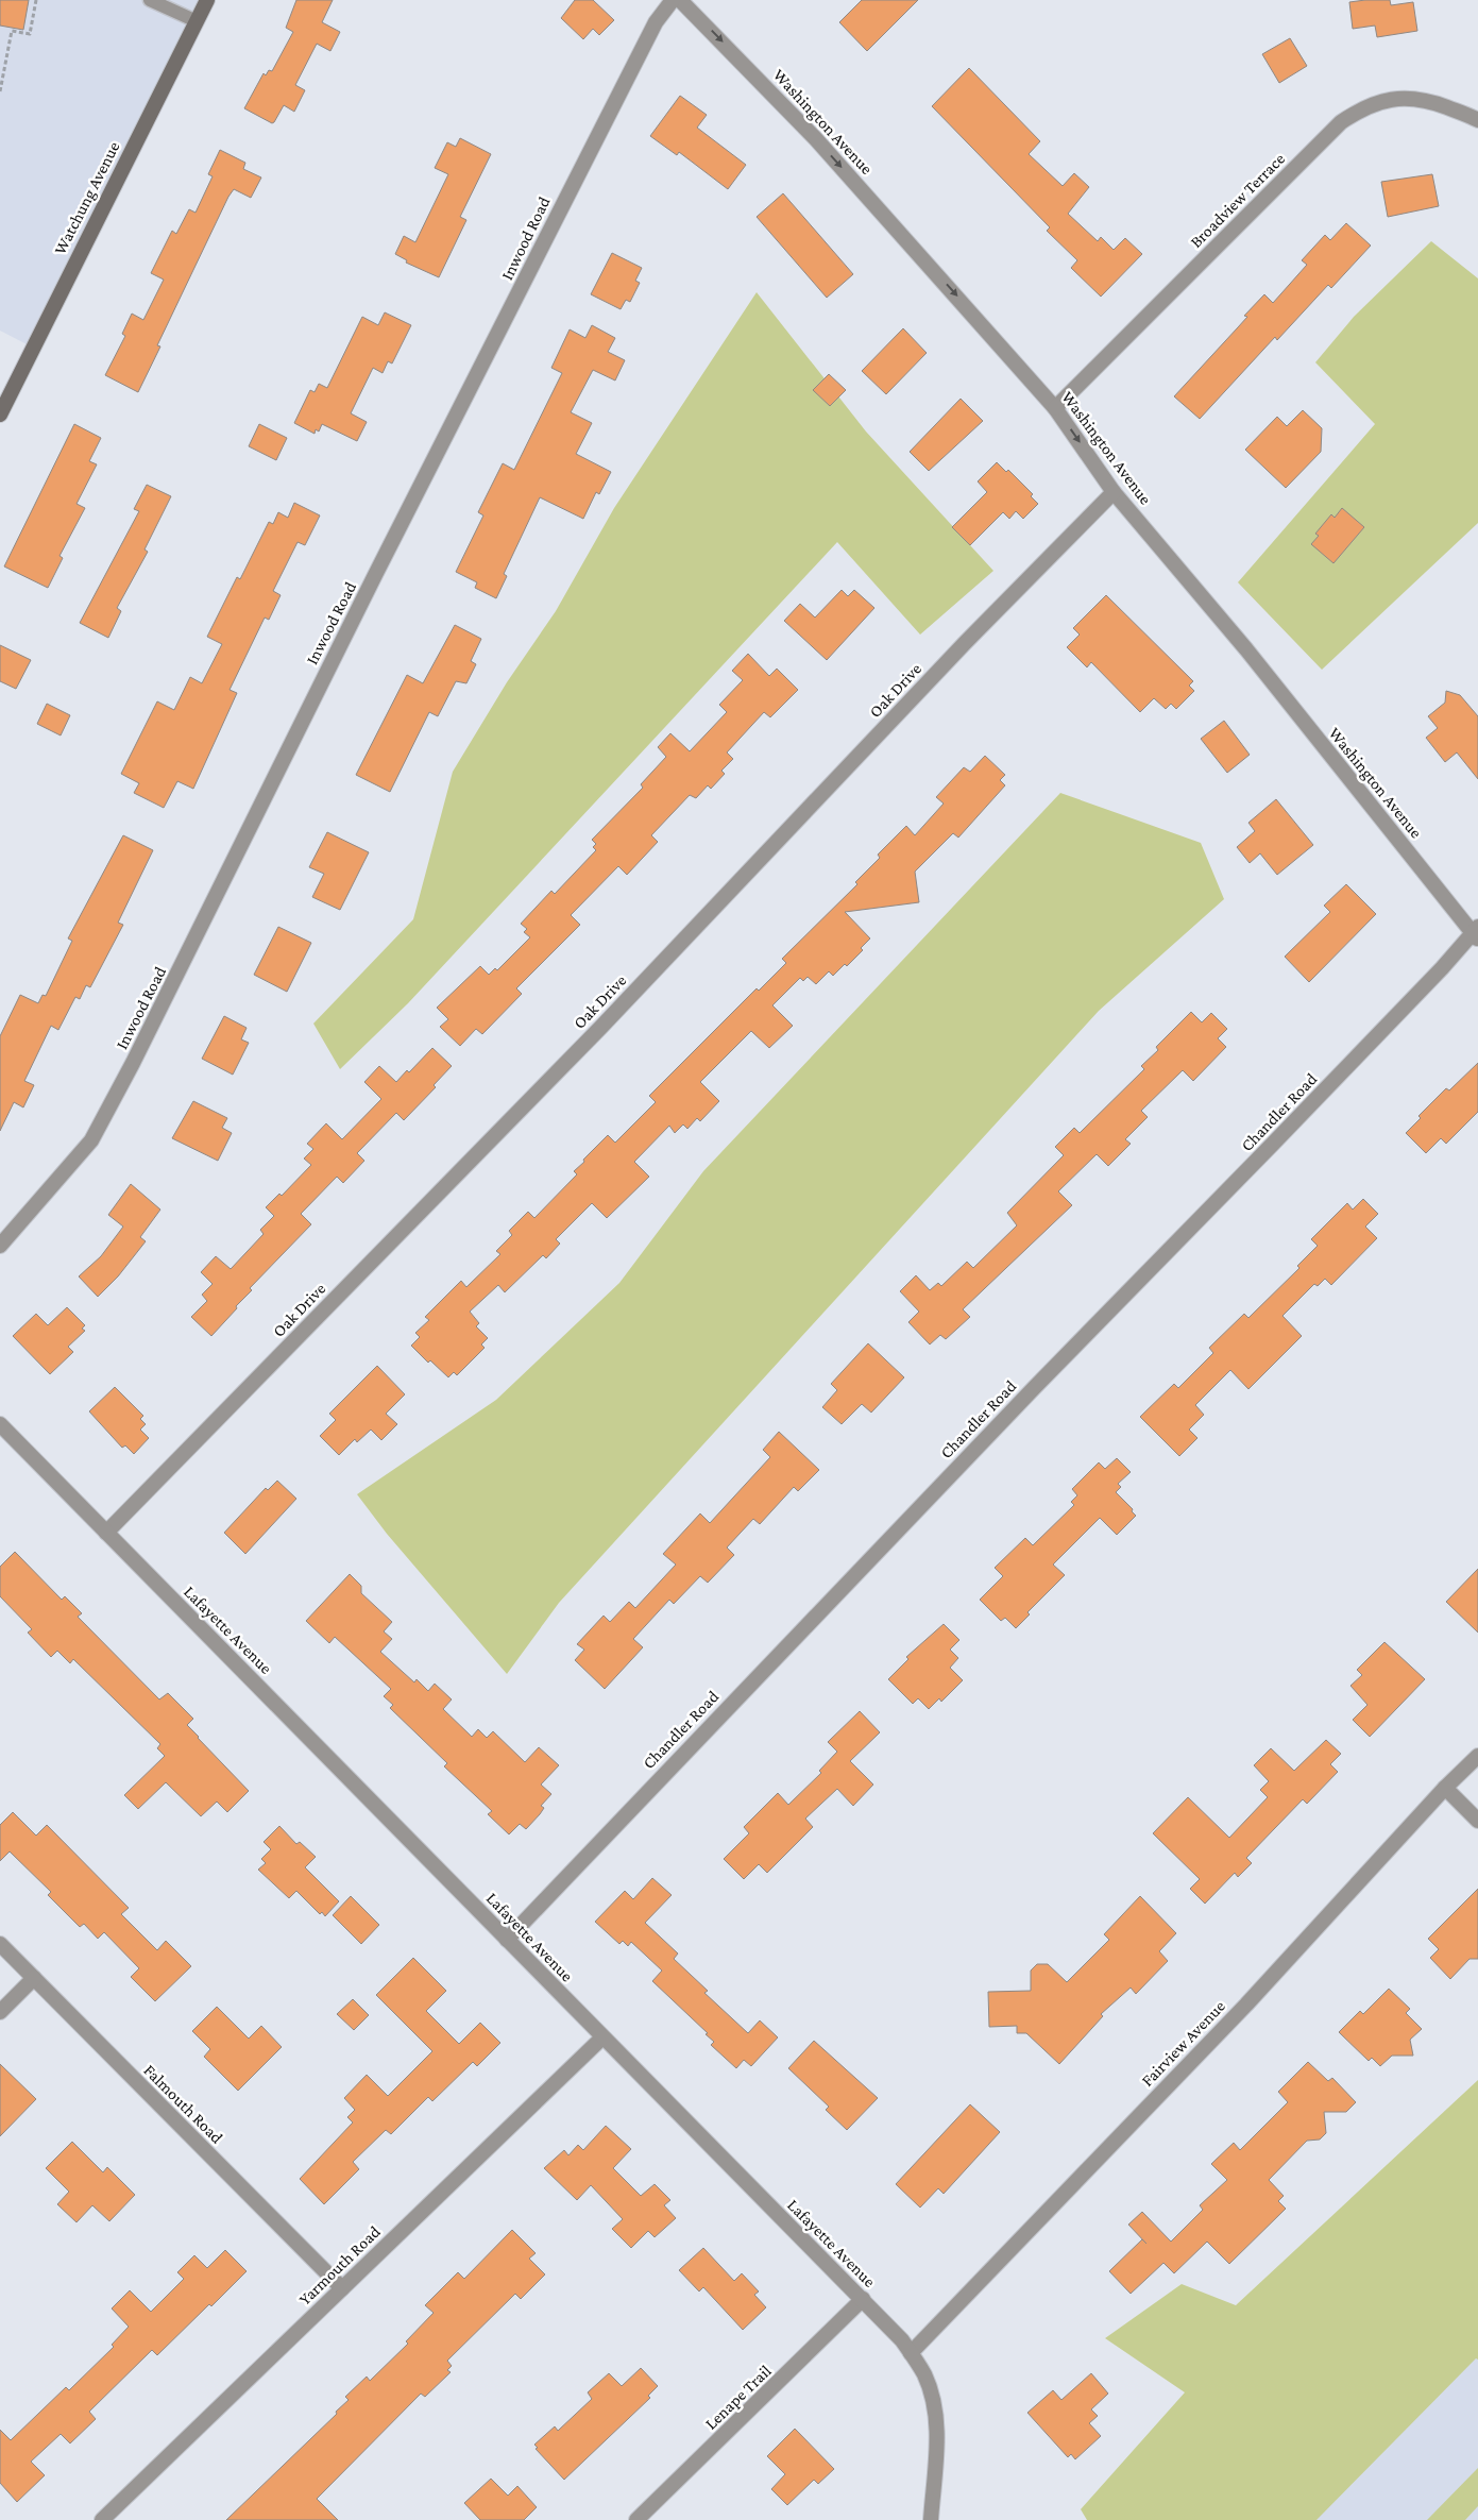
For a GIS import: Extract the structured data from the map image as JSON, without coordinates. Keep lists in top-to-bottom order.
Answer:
{
  "streets": {
    "main road": ["Watchung Avenue"],
    "street": [
      "Washington Avenue",
      "Broadview Terrace",
      "Inwood Road",
      "Oak Drive",
      "Chandler Road",
      "Lafayette Avenue",
      "Fairview Avenue",
      "Falmouth Road",
      "Yarmouth Road",
      "Lenape Trail"
    ]
  },
  "crossings": [
    ["Washington Avenue", "Broadview Terrace"],
    ["Washington Avenue", "Oak Drive"],
    ["Washington Avenue", "Chandler Road"],
    ["Oak Drive", "Lafayette Avenue"],
    ["Chandler Road", "Lafayette Avenue"],
    ["Lafayette Avenue", "Fairview Avenue"],
    ["Lafayette Avenue", "Yarmouth Road"],
    ["Lafayette Avenue", "Lenape Trail"],
    ["Falmouth Road", "Yarmouth Road"]
  ],
  "one_way": ["Washington Avenue"]
}
